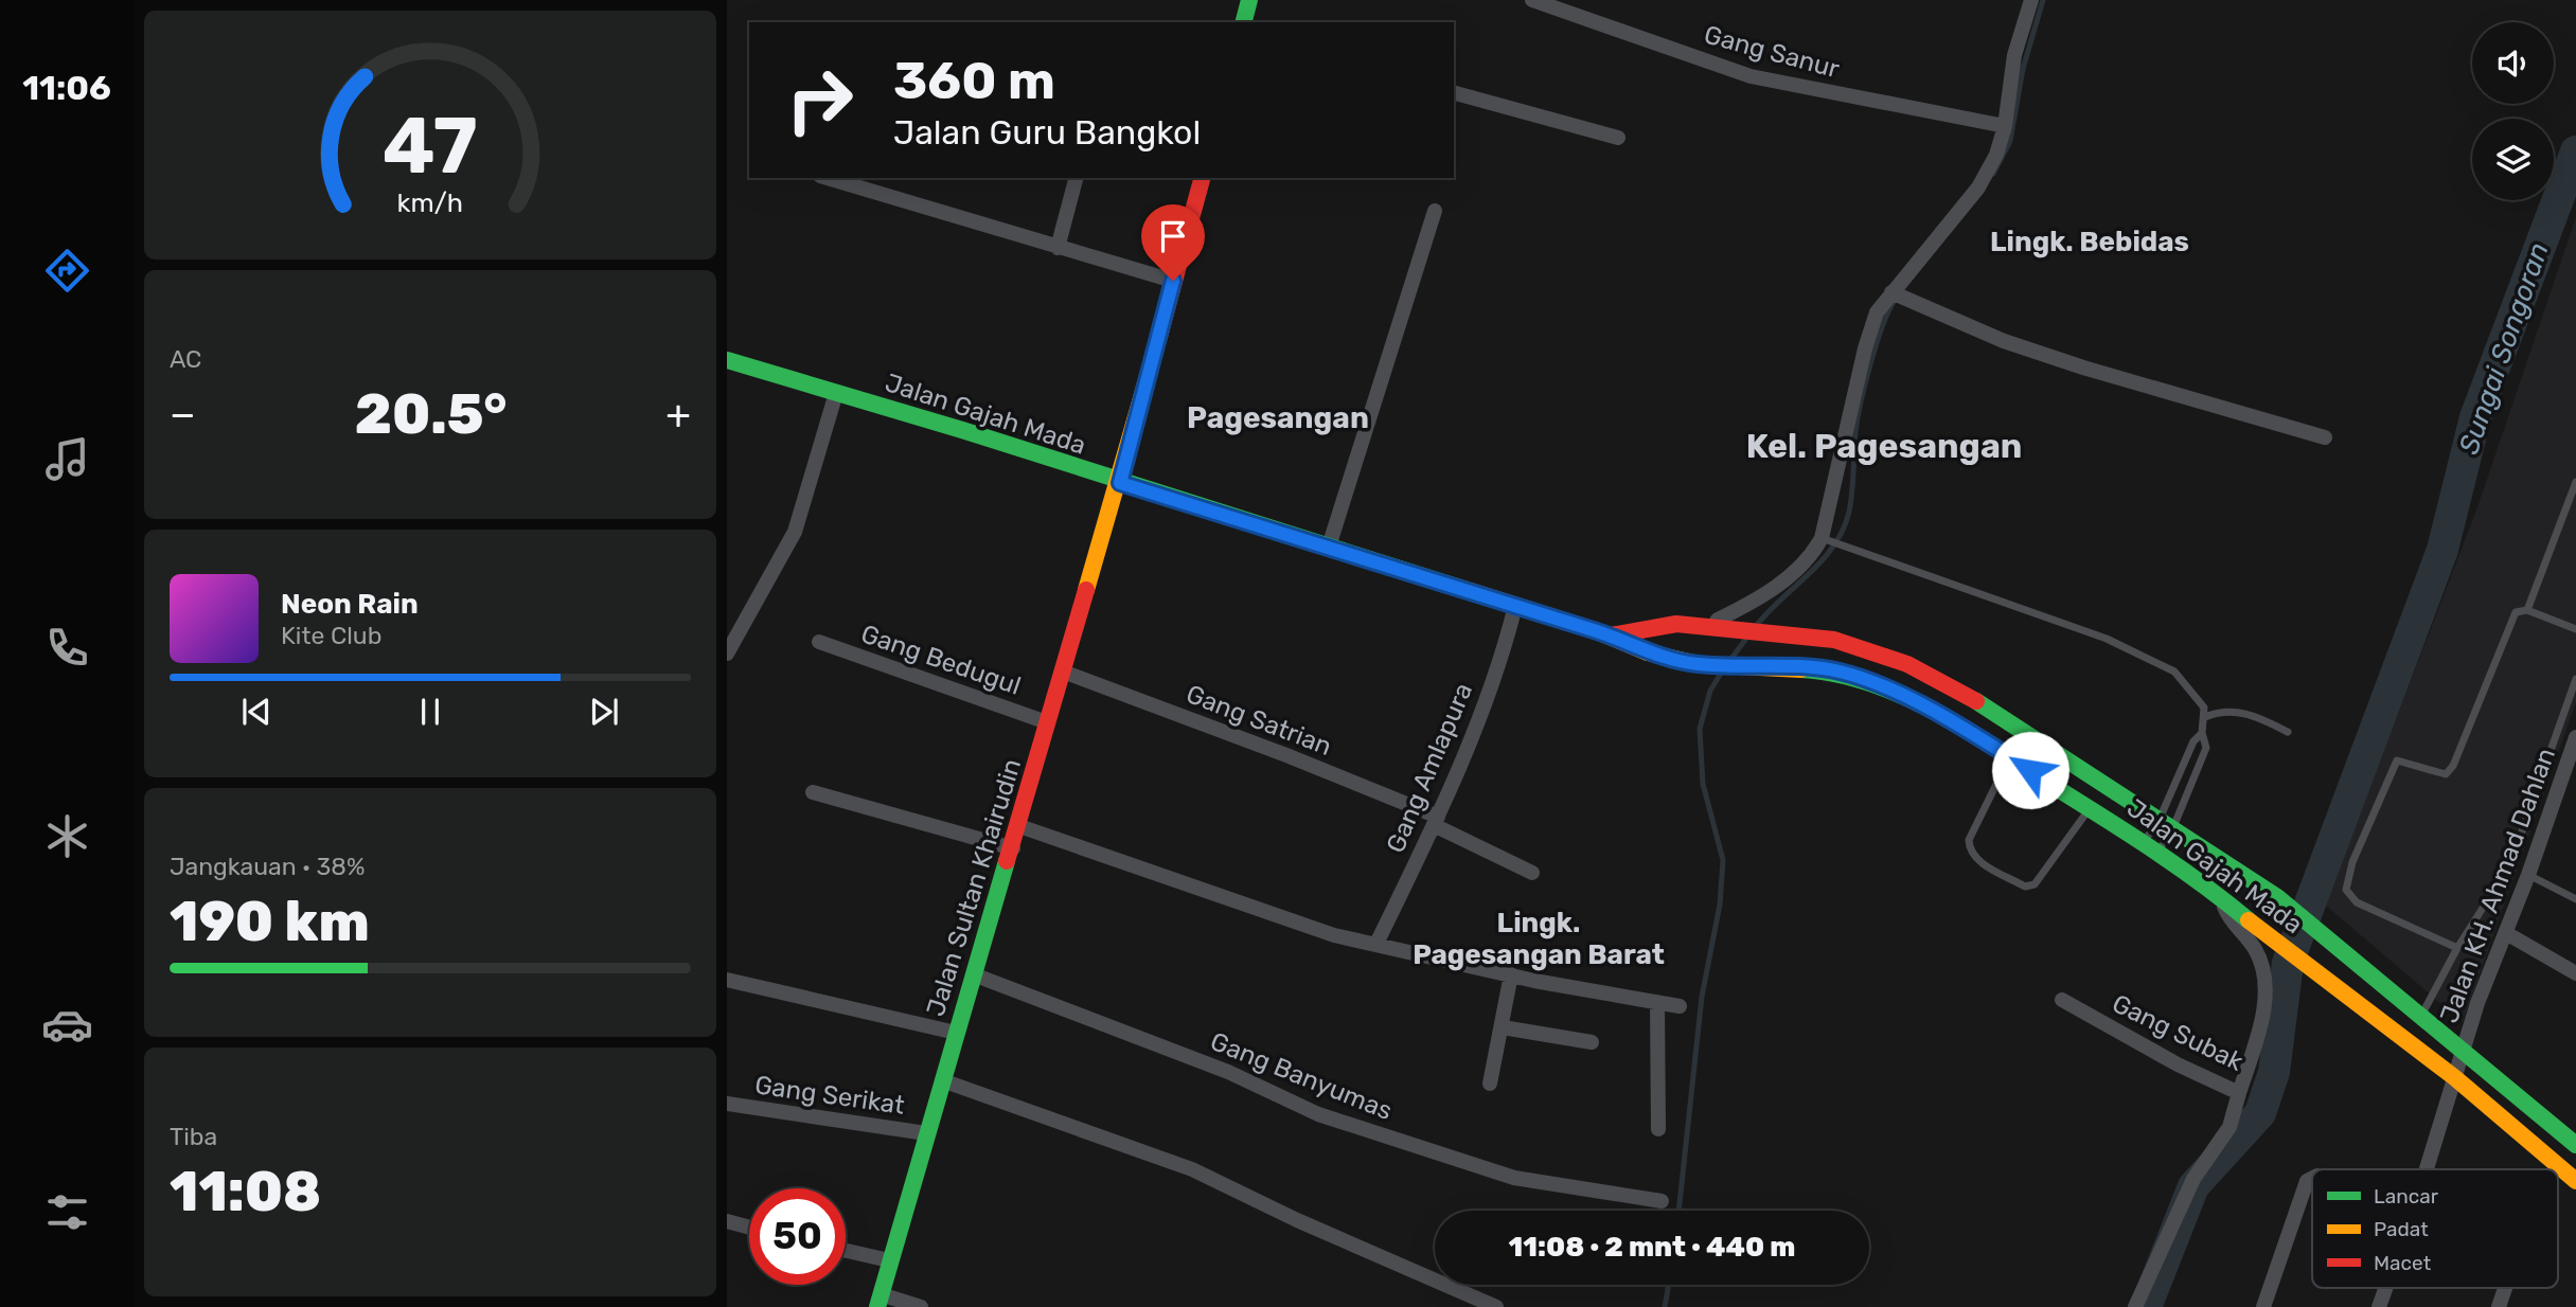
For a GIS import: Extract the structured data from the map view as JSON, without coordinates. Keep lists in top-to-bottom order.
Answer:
{
  "streets": {
    "main road": ["Jalan Gajah Mada", "Jalan Sultan Khairudin"],
    "street": [
      "Gang Sanur",
      "Gang Bedugul",
      "Gang Satrian",
      "Gang Amlapura",
      "Jalan KH. Ahmad Dahlan",
      "Gang Subak",
      "Gang Banyumas",
      "Gang Serikat"
    ]
  },
  "crossings": [
    ["Jalan Gajah Mada", "Gang Amlapura"],
    ["Jalan Gajah Mada", "Jalan KH. Ahmad Dahlan"],
    ["Jalan Gajah Mada", "Jalan Sultan Khairudin"],
    ["Jalan Gajah Mada", "Gang Subak"],
    ["Gang Bedugul", "Jalan Sultan Khairudin"],
    ["Gang Satrian", "Gang Amlapura"],
    ["Gang Satrian", "Jalan Sultan Khairudin"],
    ["Jalan Sultan Khairudin", "Gang Banyumas"],
    ["Jalan Sultan Khairudin", "Gang Serikat"]
  ],
  "districts": [
    "Lingk. Bebidas",
    "Pagesangan",
    "Kel. Pagesangan",
    "Lingk. Pagesangan Barat"
  ],
  "water": ["Sungai Songoran"],
  "legend": ["Lancar", "Padat", "Macet"],
  "page": {
    "tabs": "11:06",
    "turn": ["360 m", "Jalan Guru Bangkol"],
    "tile": [
      "AC",
      ["Jangkauan · 38%", "190 km"],
      ["Tiba", "11:08"]
    ],
    "heat": ["−", "20.5°", "+"],
    "song": ["Neon Rain", "Kite Club"],
    "limit": "50",
    "trip": "11:08 · 2 mnt · 440 m",
    "gauge": ["47", "km/h"]
  }
}
